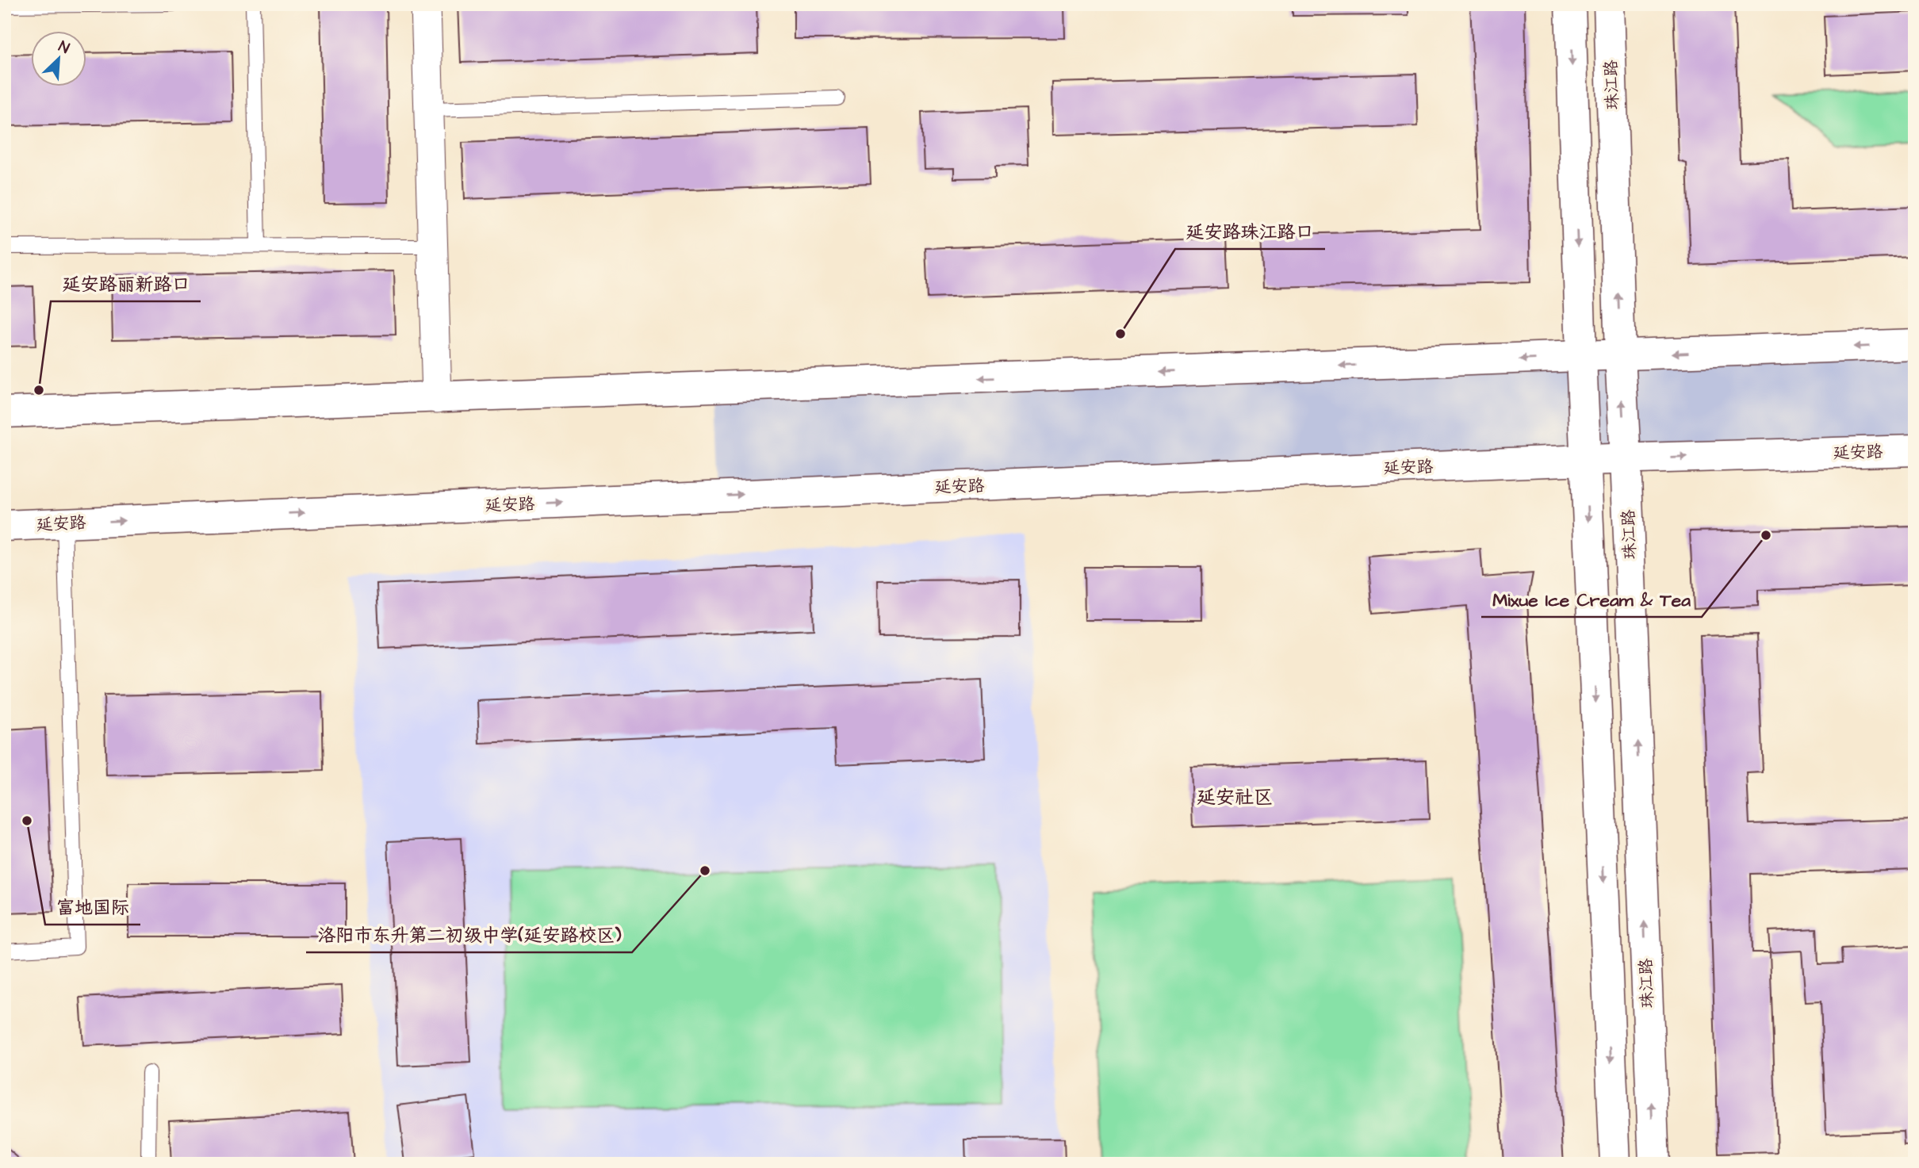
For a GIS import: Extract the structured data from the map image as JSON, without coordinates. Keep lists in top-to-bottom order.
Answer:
{
  "streets": {
    "main road": ["珠江路", "延安路"]
  },
  "crossings": [
    ["珠江路", "延安路"]
  ],
  "districts": ["延安社区"],
  "places": [
    "延安路珠江路口",
    "延安路丽新路口",
    "Mixue Ice Cream & Tea",
    "富地国际",
    "洛阳市东升第二初级中学(延安路校区)"
  ],
  "north": "top right"
}
